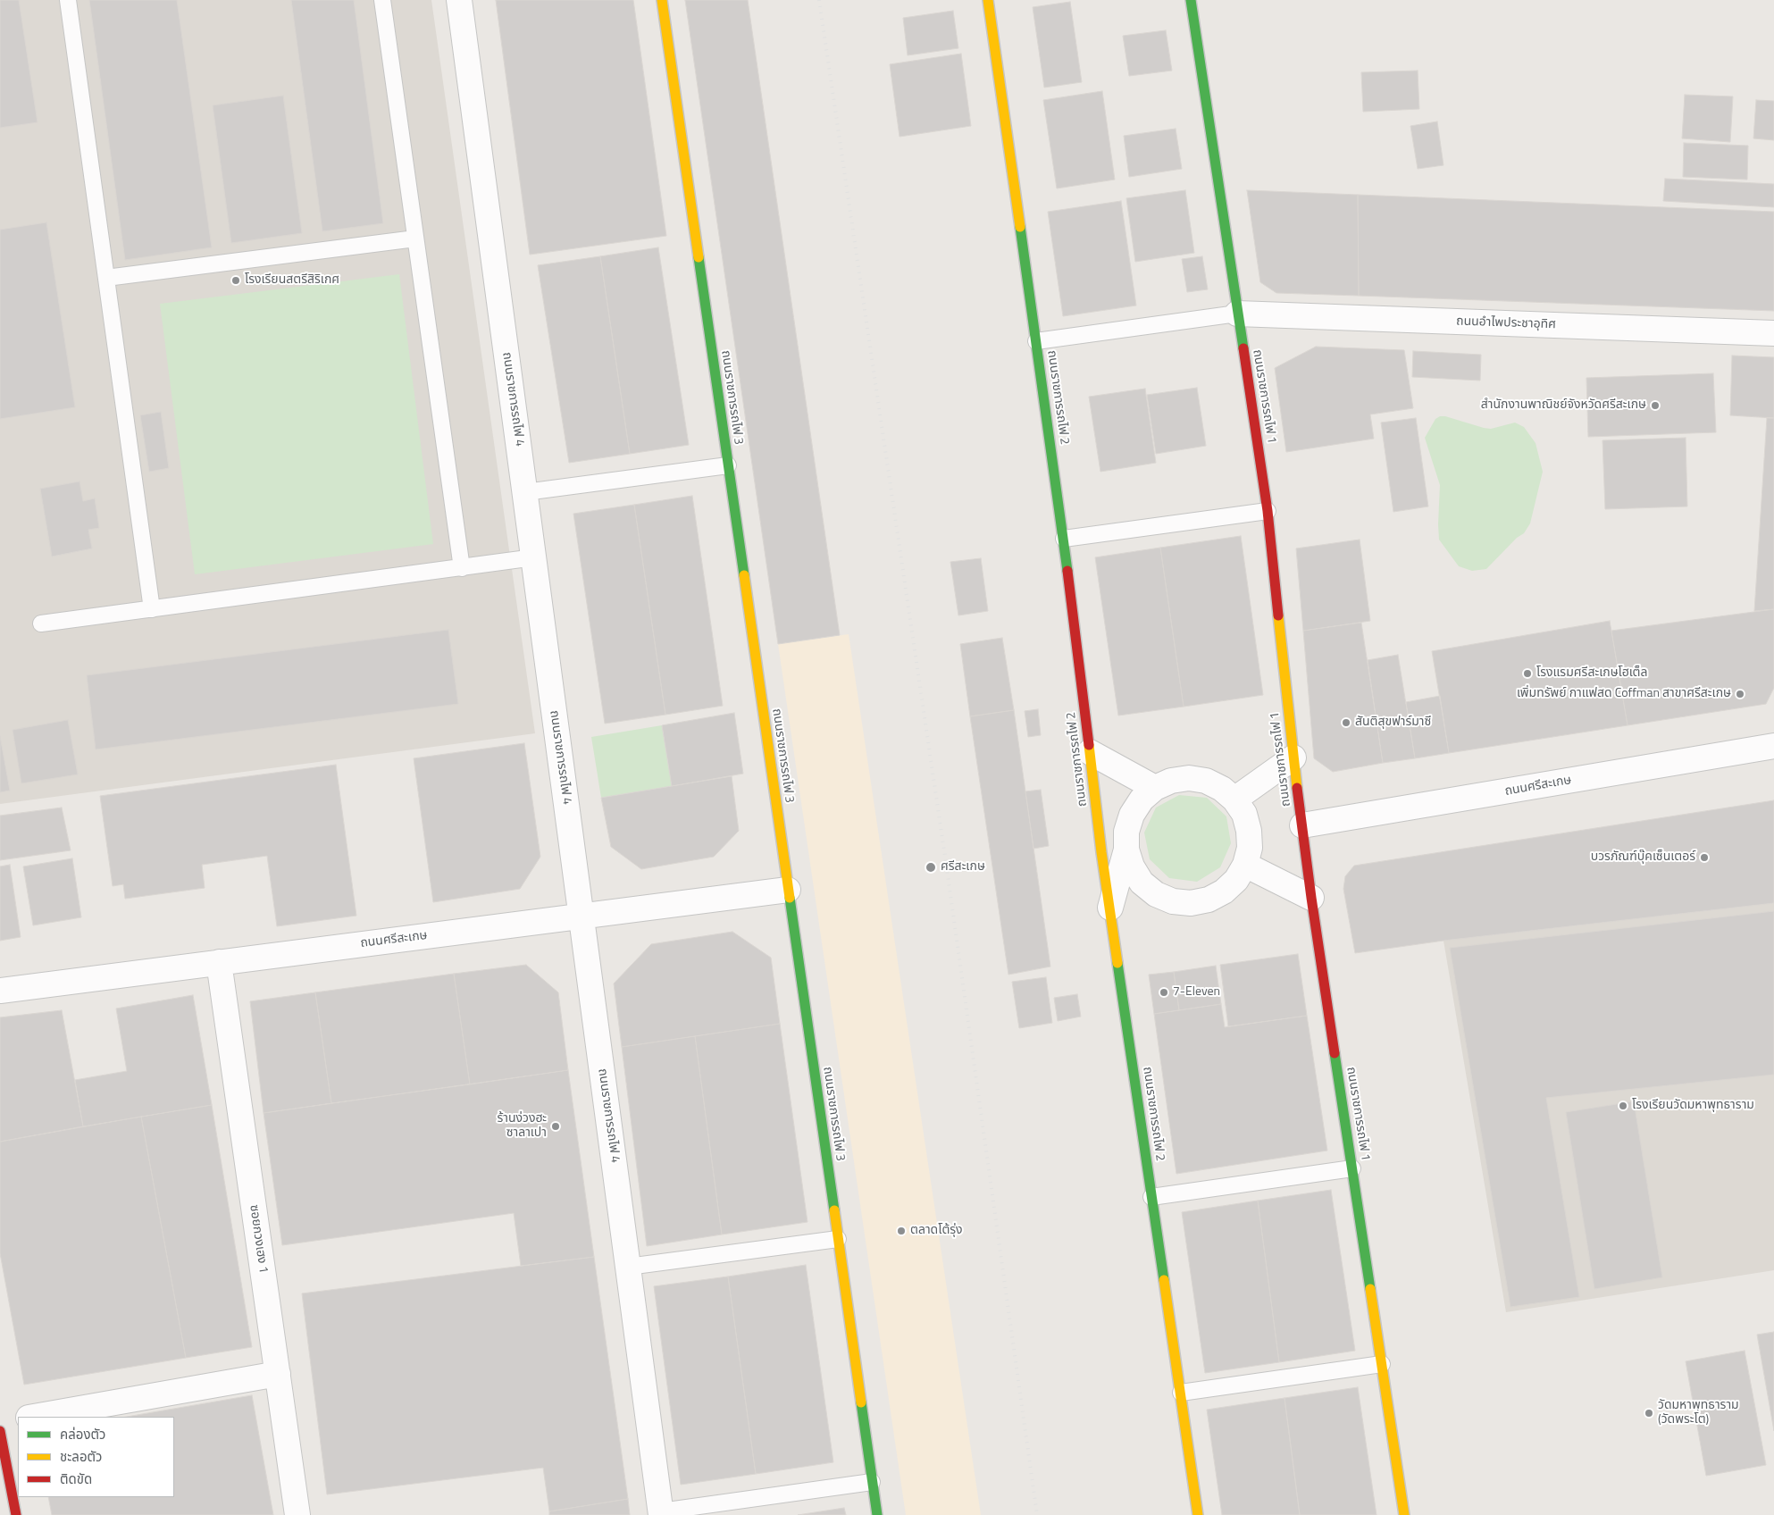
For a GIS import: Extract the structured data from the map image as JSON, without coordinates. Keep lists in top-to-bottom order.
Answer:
{
  "streets": {
    "street": [
      "ถนนอำไพประชาอุทิศ",
      "ถนนราชการรถไฟ 1",
      "ถนนราชการรถไฟ 3",
      "ถนนราชการรถไฟ 2",
      "ถนนราชการรถไฟ 4",
      "ถนนศรีสะเกษ",
      "ซอยกวงเฮง 1"
    ]
  },
  "crossings": [
    ["ถนนอำไพประชาอุทิศ", "ถนนราชการรถไฟ 1"],
    ["ถนนราชการรถไฟ 1", "ถนนศรีสะเกษ"],
    ["ถนนราชการรถไฟ 3", "ถนนศรีสะเกษ"],
    ["ถนนราชการรถไฟ 4", "ถนนศรีสะเกษ"],
    ["ถนนศรีสะเกษ", "ซอยกวงเฮง 1"]
  ],
  "places": [
    "โรงเรียนสตรีสิริเกศ",
    "สำนักงานพาณิชย์จังหวัดศรีสะเกษ",
    "โรงแรมศรีสะเกษโฮเต็ล",
    "เพิ่มทรัพย์ กาแฟสด Coffman สาขาศรีสะเกษ",
    "สันติสุขฟาร์มาซี",
    "บวรภัณฑ์บุ๊คเซ็นเตอร์",
    "ศรีสะเกษ",
    "7-Eleven",
    "โรงเรียนวัดมหาพุทธาราม",
    "ร้านง่วงฮะ ซาลาเปา",
    "ตลาดโต้รุ่ง",
    "วัดมหาพุทธาราม (วัดพระโต)"
  ],
  "legend": ["คล่องตัว", "ชะลอตัว", "ติดขัด"]
}
